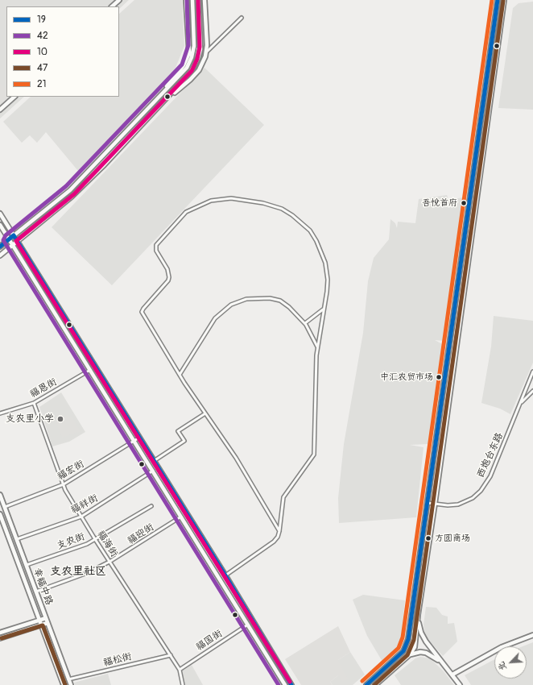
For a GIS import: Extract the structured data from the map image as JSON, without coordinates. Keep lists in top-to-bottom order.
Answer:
{
  "streets": {
    "main road": ["幸福中路"],
    "street": [
      "福恩街",
      "西炮台东路",
      "福宏街",
      "福祥街",
      "福迎街",
      "支农街",
      "福海街",
      "福国街",
      "福松街"
    ]
  },
  "crossings": [
    ["福恩街", "福海街"],
    ["福宏街", "福海街"],
    ["福宏街", "幸福中路"],
    ["福祥街", "福海街"],
    ["福祥街", "幸福中路"],
    ["福迎街", "福海街"],
    ["福迎街", "幸福中路"],
    ["支农街", "福海街"],
    ["支农街", "幸福中路"],
    ["福海街", "福国街"],
    ["福海街", "福松街"],
    ["幸福中路", "福松街"]
  ],
  "districts": ["支农里社区"],
  "places": [
    "吾悦首府",
    "中汇农贸市场",
    "支农里小学",
    "方圆商场"
  ],
  "lines": [
    "transit line 19",
    "transit line 42",
    "transit line 10",
    "transit line 21",
    "transit line 47"
  ],
  "legend": [
    "19",
    "42",
    "10",
    "47",
    "21"
  ],
  "north": "bottom left"
}
